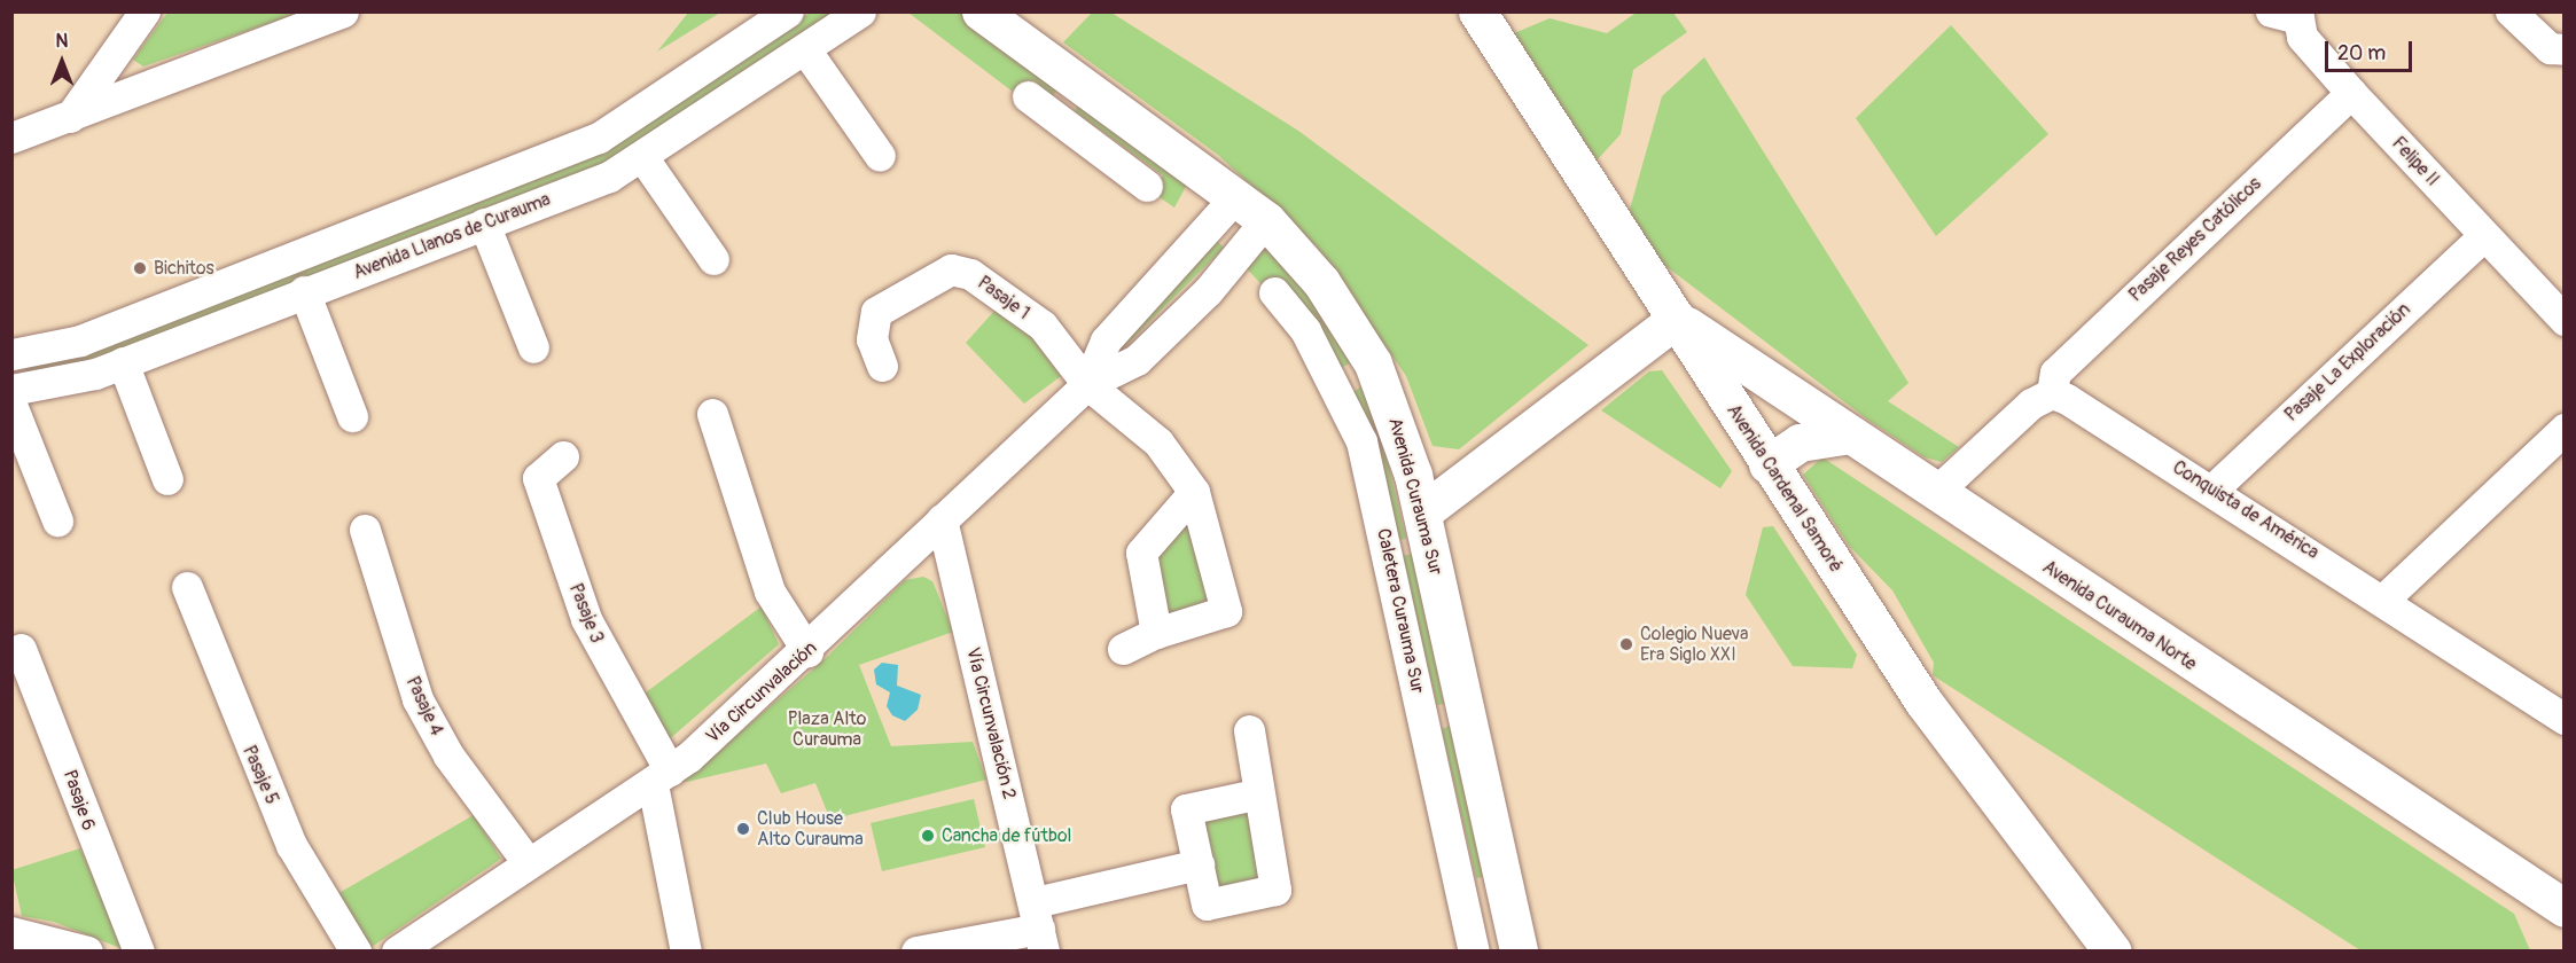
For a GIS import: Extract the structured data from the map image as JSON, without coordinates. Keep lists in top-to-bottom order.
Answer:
{
  "streets": {
    "main road": ["Avenida Cardenal Samoré", "Avenida Curauma Sur", "Avenida Curauma Norte"],
    "street": [
      "Felipe II",
      "Avenida Llanos de Curauma",
      "Pasaje Reyes Católicos",
      "Pasaje 1",
      "Pasaje La Exploración",
      "Conquista de América",
      "Caletera Curauma Sur",
      "Pasaje 3",
      "Vía Circunvalación",
      "Pasaje 4",
      "Vía Circunvalación 2",
      "Pasaje 5",
      "Pasaje 6"
    ]
  },
  "crossings": [
    ["Felipe II", "Pasaje Reyes Católicos"],
    ["Felipe II", "Pasaje La Exploración"],
    ["Pasaje Reyes Católicos", "Conquista de América"],
    ["Pasaje 1", "Vía Circunvalación"],
    ["Pasaje La Exploración", "Conquista de América"],
    ["Avenida Cardenal Samoré", "Avenida Curauma Norte"],
    ["Pasaje 3", "Vía Circunvalación"],
    ["Vía Circunvalación", "Pasaje 4"],
    ["Vía Circunvalación", "Vía Circunvalación 2"]
  ],
  "parks": ["Plaza Alto Curauma"],
  "places": [
    "Bichitos",
    "Colegio Nueva Era Siglo XXI",
    "Club House Alto Curauma",
    "Cancha de fútbol"
  ],
  "scale_bar": "20 m",
  "north": "top"
}
